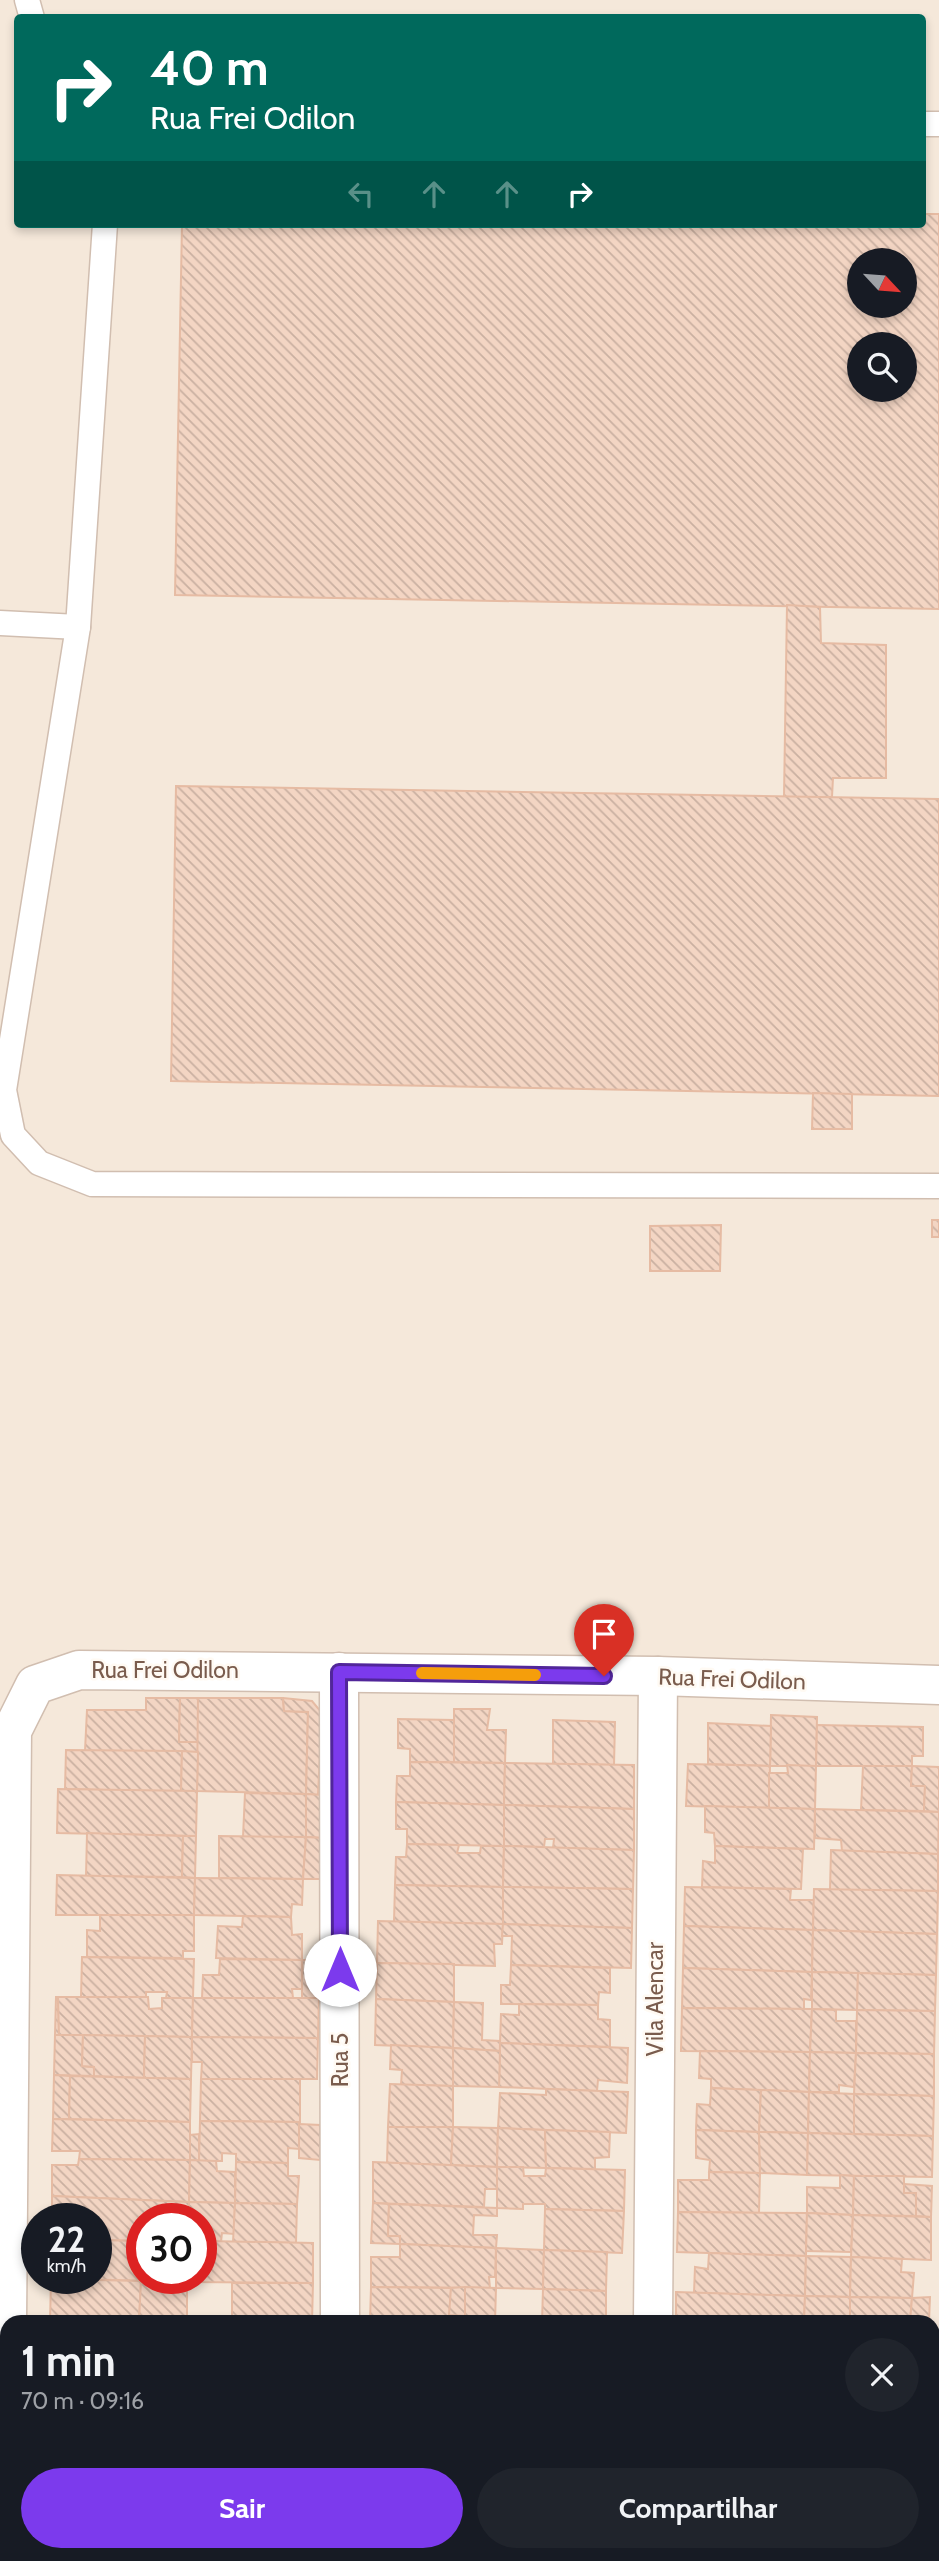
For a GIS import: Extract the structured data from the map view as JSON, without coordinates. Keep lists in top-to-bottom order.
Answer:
{
  "streets": {
    "street": ["Rua Frei Odilon", "Vila Alencar", "Rua 5"]
  },
  "crossings": [
    ["Rua Frei Odilon", "Vila Alencar"],
    ["Rua Frei Odilon", "Rua 5"]
  ],
  "north": "bottom right",
  "page": {
    "turn": ["40 m", "Rua Frei Odilon"],
    "speed": "22 km/h",
    "limit": "30",
    "heading": ["1 min", "70 m · 09:16"],
    "buttons": ["Sair", "Compartilhar"]
  }
}
